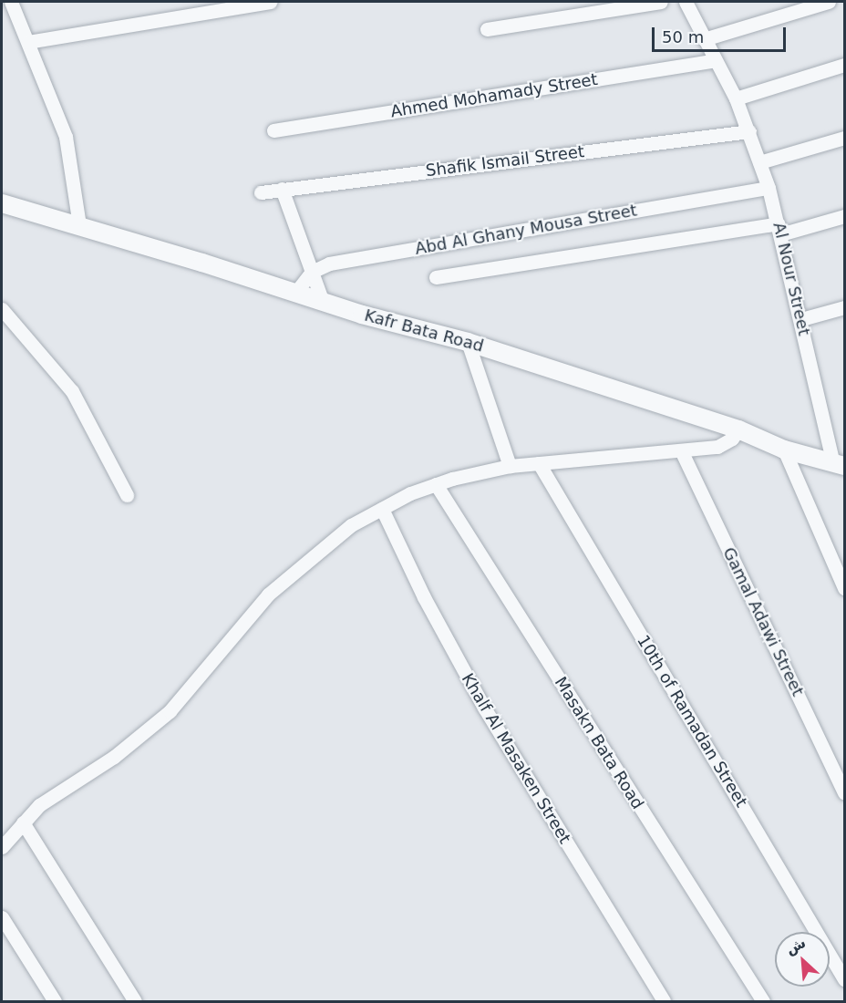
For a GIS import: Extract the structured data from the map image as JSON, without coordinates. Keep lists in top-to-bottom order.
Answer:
{
  "streets": {
    "street": [
      "Ahmed Mohamady Street",
      "Shafik Ismail Street",
      "Abd Al Ghany Mousa Street",
      "Al Nour Street",
      "Kafr Bata Road",
      "Gamal Adawi Street",
      "10th of Ramadan Street",
      "Masakn Bata Road",
      "Khalf Al Masaken Street"
    ]
  },
  "crossings": [
    ["Ahmed Mohamady Street", "Al Nour Street"],
    ["Shafik Ismail Street", "Al Nour Street"],
    ["Abd Al Ghany Mousa Street", "Al Nour Street"],
    ["Al Nour Street", "Kafr Bata Road"]
  ],
  "scale_bar": "50 m",
  "north": "top left"
}
